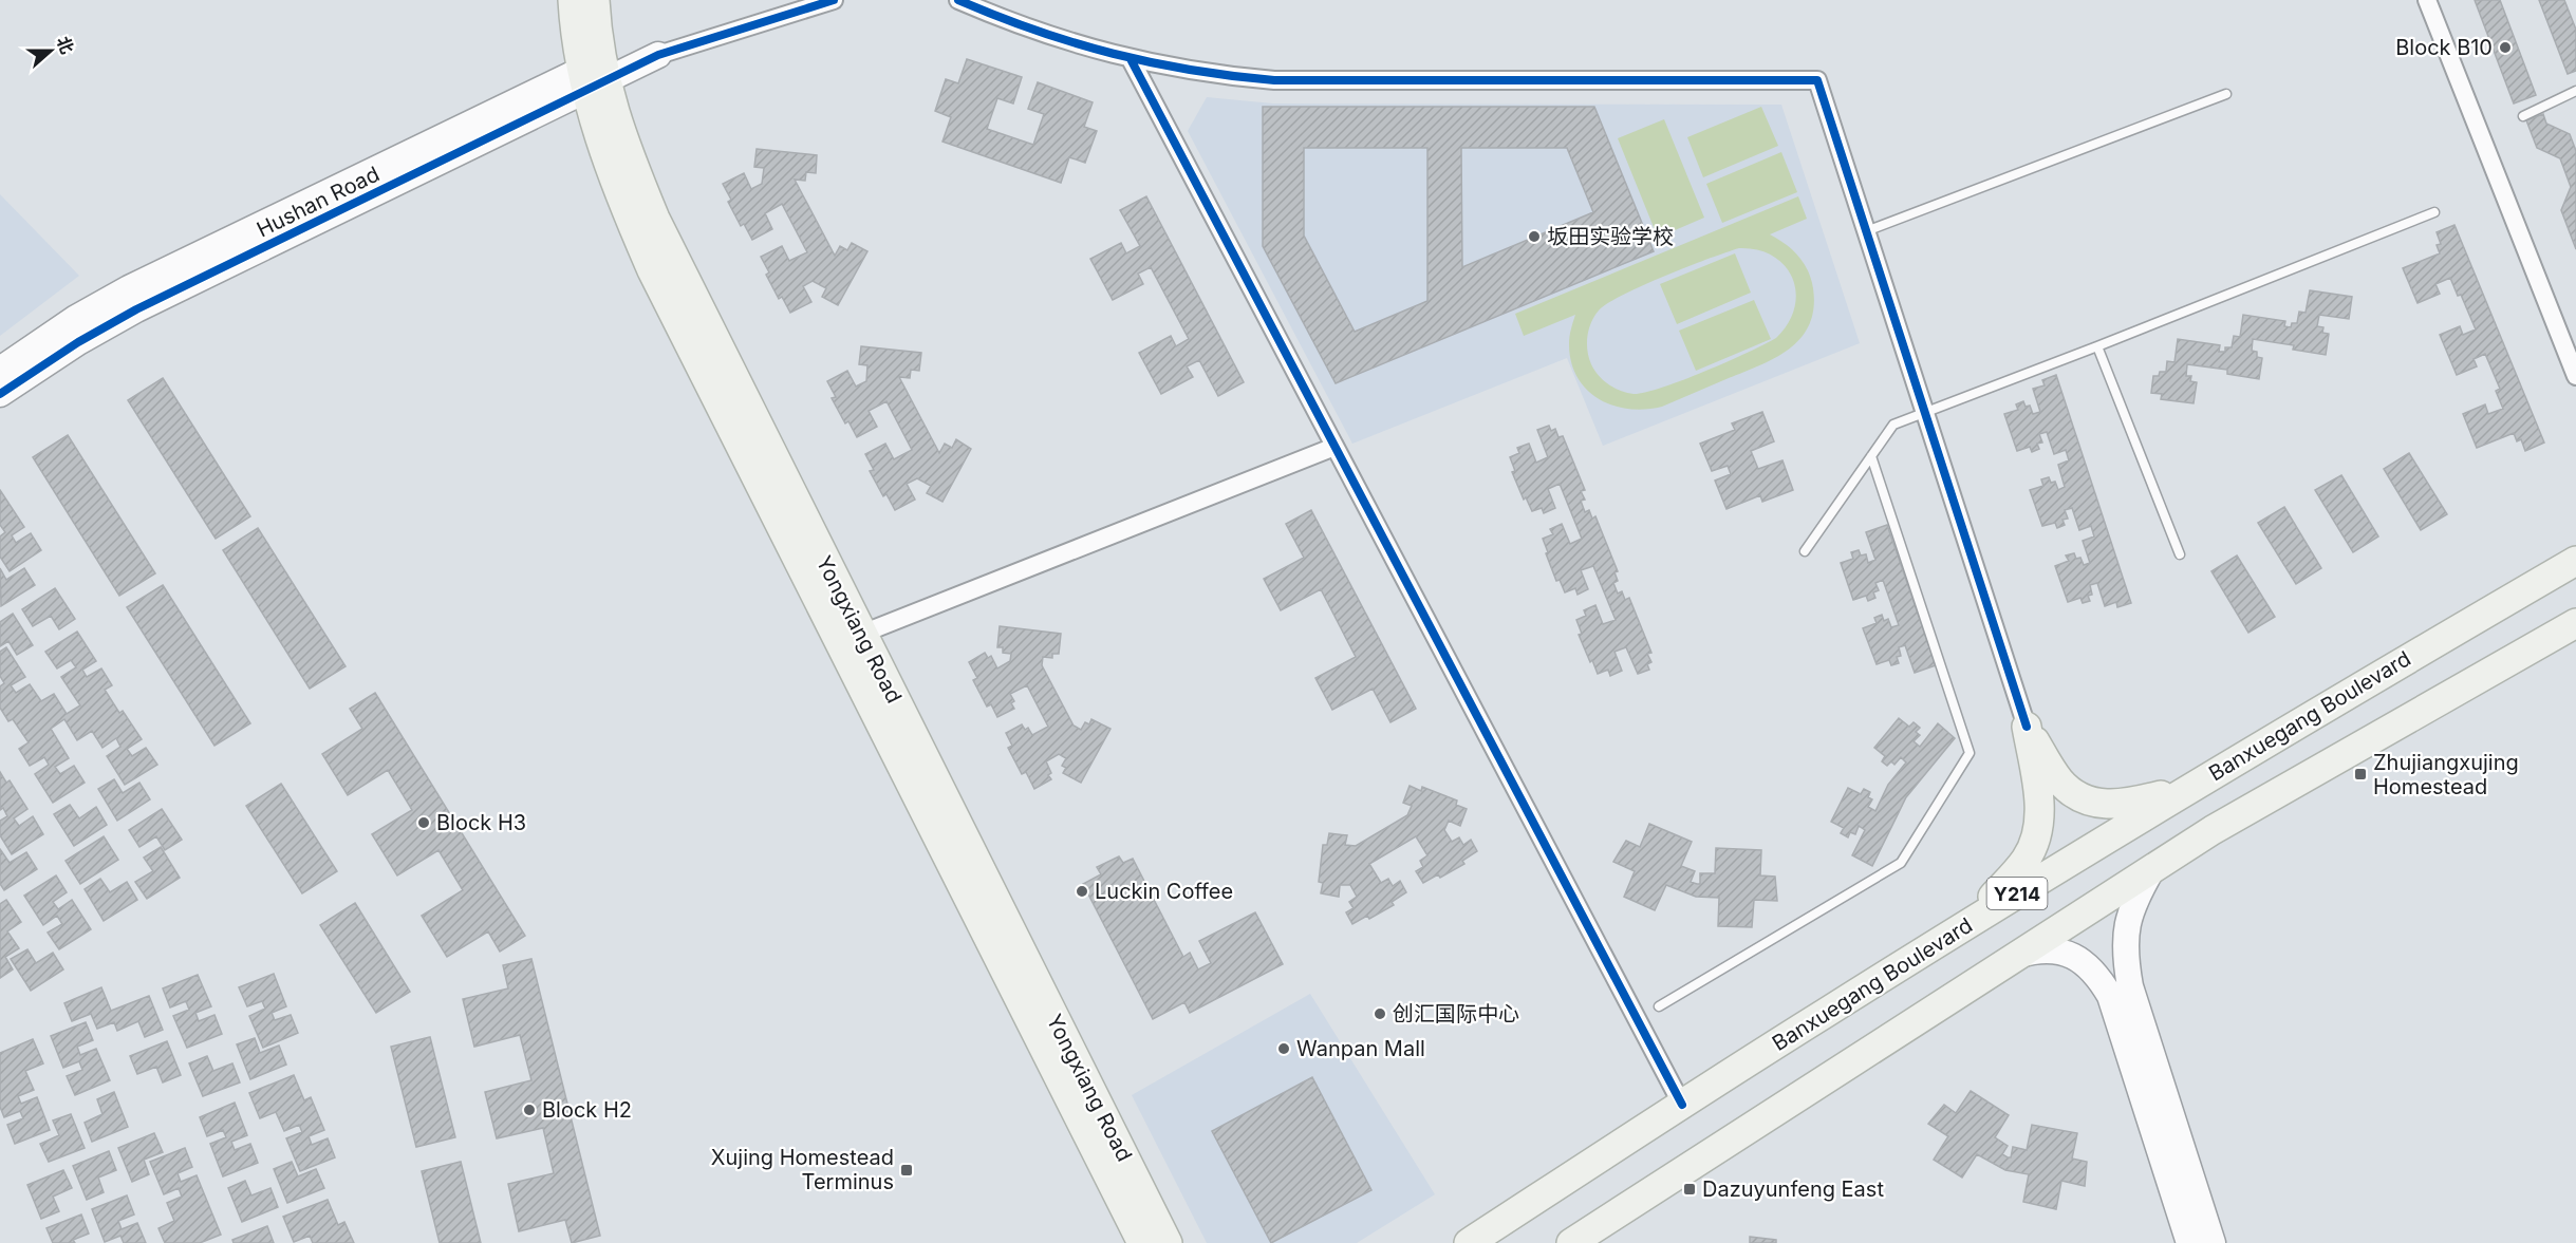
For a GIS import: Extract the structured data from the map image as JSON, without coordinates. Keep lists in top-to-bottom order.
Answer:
{
  "streets": {
    "main road": ["Yongxiang Road", "Banxuegang Boulevard", "Y214"],
    "street": ["Hushan Road"]
  },
  "crossings": [
    ["Hushan Road", "Yongxiang Road"]
  ],
  "places": {
    "other": [
      "Block B10",
      "坂田实验学校",
      "Block H3",
      "Luckin Coffee",
      "创汇国际中心",
      "Wanpan Mall",
      "Block H2"
    ],
    "transit": ["Zhujiangxujing Homestead", "Xujing Homestead Terminus", "Dazuyunfeng East"]
  },
  "north": "right"
}
